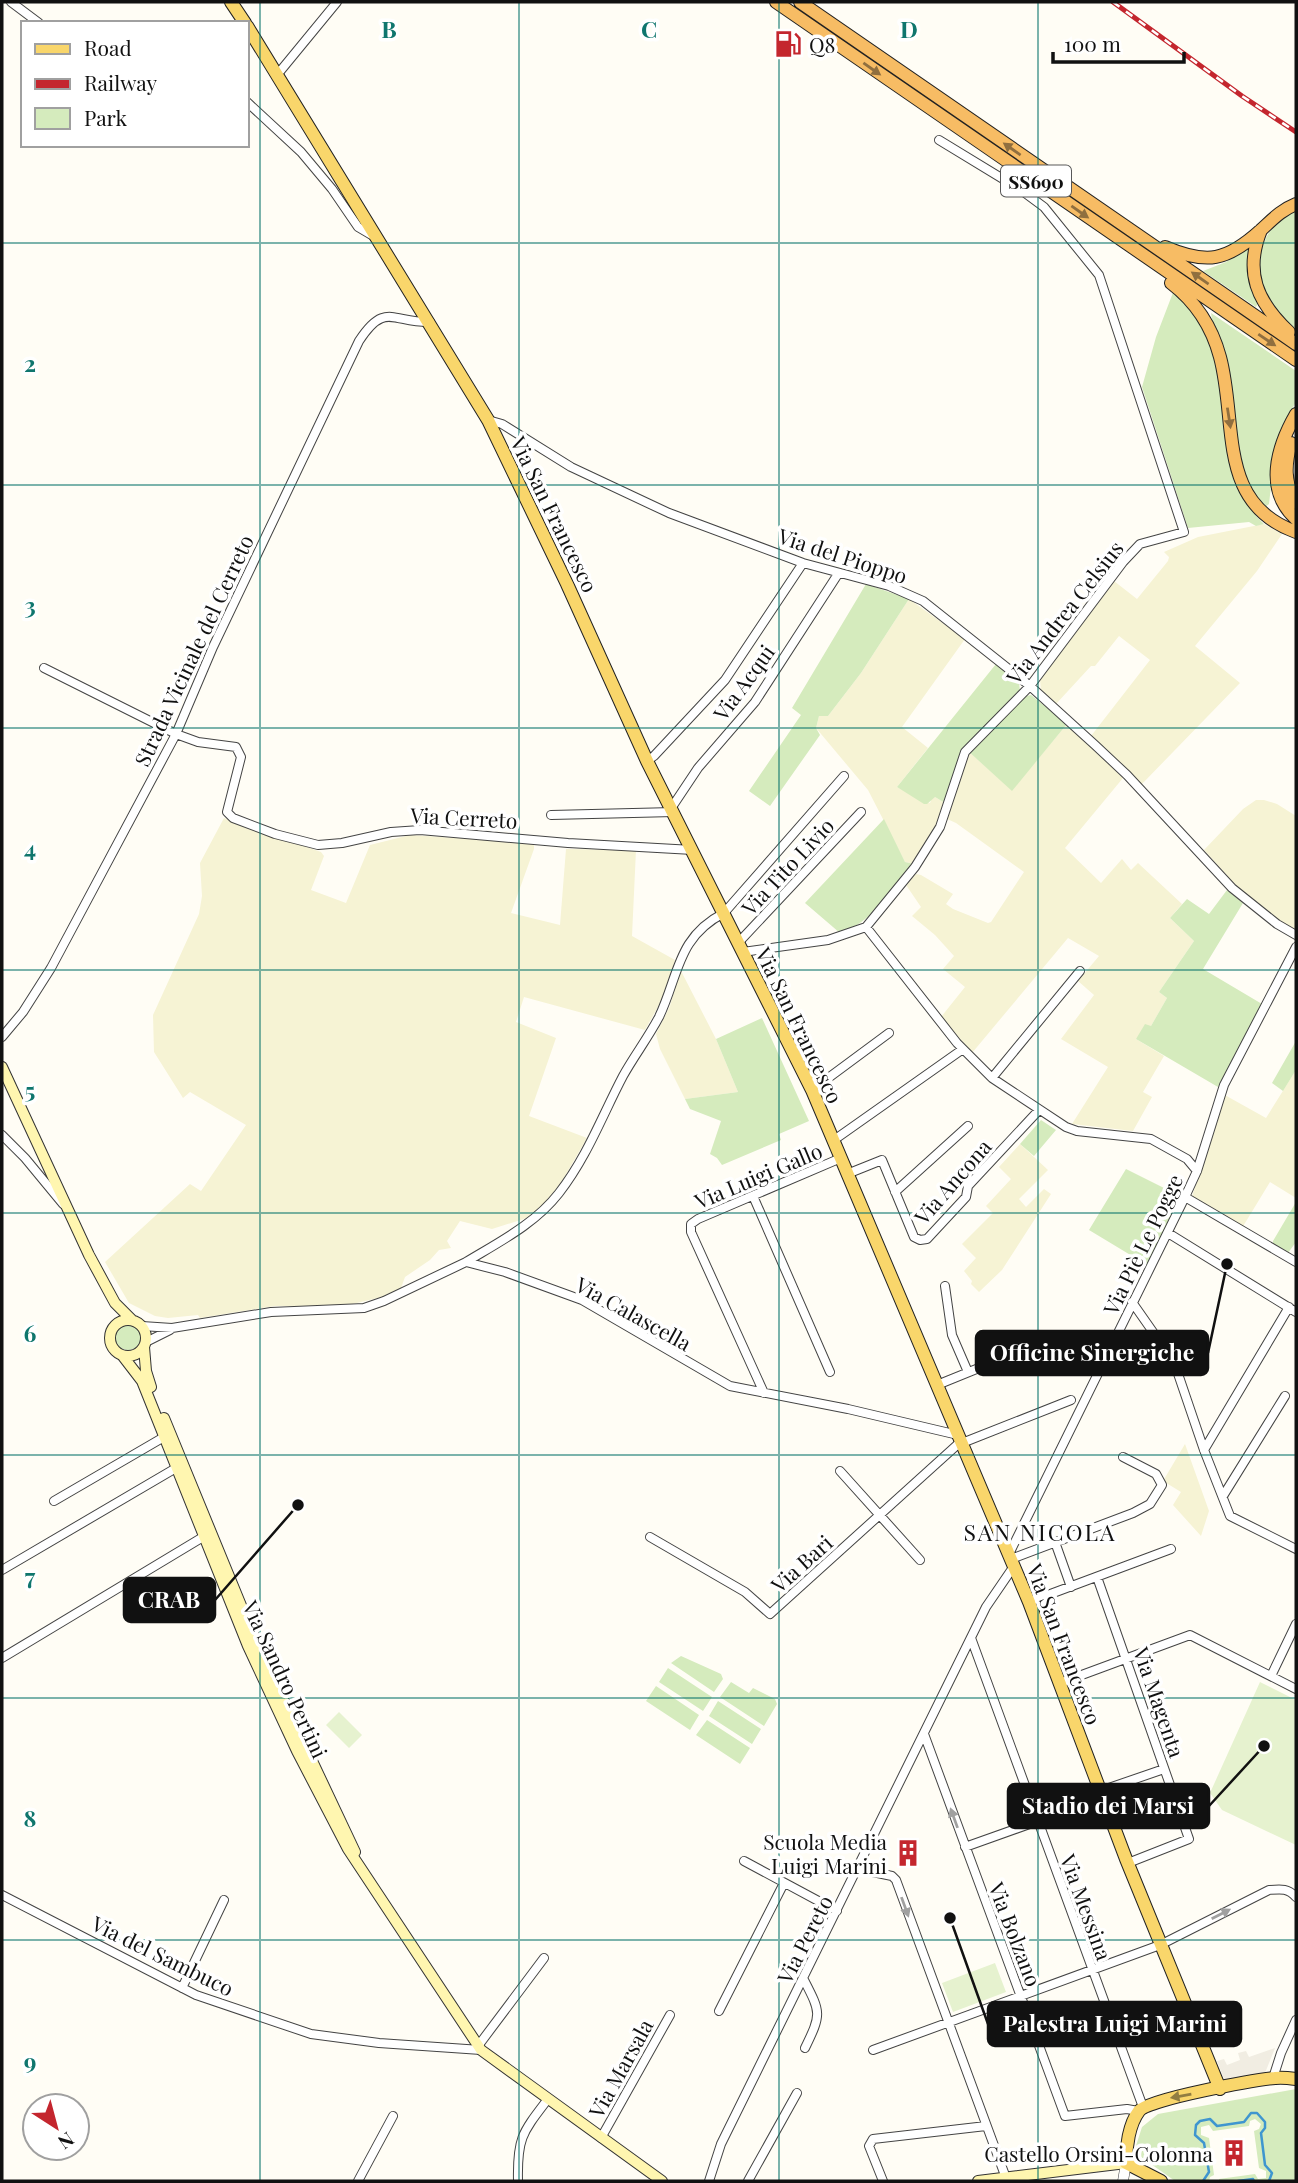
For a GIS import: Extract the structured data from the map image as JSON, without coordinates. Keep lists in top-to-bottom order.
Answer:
{
  "streets": {
    "highway": ["SS690"],
    "main road": ["Via San Francesco", "Via Sandro Pertini"],
    "street": [
      "Via del Pioppo",
      "Via Andrea Celsius",
      "Strada Vicinale del Cerreto",
      "Via Acqui",
      "Via Cerreto",
      "Via Tito Livio",
      "Via Luigi Gallo",
      "Via Ancona",
      "Via Piè Le Pogge",
      "Via Calascella",
      "Via Bari",
      "Via Magenta",
      "Via Messina",
      "Via Bolzano",
      "Via Pereto",
      "Via del Sambuco",
      "Via Marsala"
    ]
  },
  "crossings": [
    ["Via San Francesco", "Via del Pioppo"],
    ["Via San Francesco", "Strada Vicinale del Cerreto"],
    ["Via San Francesco", "Via Acqui"],
    ["Via San Francesco", "Via Cerreto"],
    ["Via San Francesco", "Via Tito Livio"],
    ["Via San Francesco", "Via Luigi Gallo"],
    ["Via San Francesco", "Via Ancona"],
    ["Via San Francesco", "Via Piè Le Pogge"],
    ["Via San Francesco", "Via Calascella"],
    ["Via San Francesco", "Via Bari"],
    ["Via San Francesco", "Via Magenta"],
    ["Via San Francesco", "Via Pereto"],
    ["Via del Pioppo", "Via Andrea Celsius"],
    ["Via del Pioppo", "Via Acqui"],
    ["Strada Vicinale del Cerreto", "Via Cerreto"],
    ["Via Luigi Gallo", "Via Calascella"],
    ["Via Piè Le Pogge", "Via Pereto"],
    ["Via Calascella", "Via Bari"],
    ["Via Sandro Pertini", "Via del Sambuco"],
    ["Via Sandro Pertini", "Via Marsala"],
    ["Via Messina", "Via Bolzano"],
    ["Via Messina", "Via Pereto"],
    ["Via Bolzano", "Via Pereto"]
  ],
  "districts": ["SAN NICOLA"],
  "places": {
    "fuel station": ["Q8"],
    "other": [
      "Officine Sinergiche",
      "CRAB",
      "Stadio dei Marsi",
      "Palestra Luigi Marini"
    ],
    "building": ["Scuola Media Luigi Marini", "Castello Orsini-Colonna"]
  },
  "legend": ["Road", "Railway", "Park"],
  "scale_bar": "100 m",
  "north": "bottom right",
  "grid": {
    "columns": ["B", "C", "D"],
    "rows": [
      "2",
      "3",
      "4",
      "5",
      "6",
      "7",
      "8",
      "9"
    ]
  }
}
